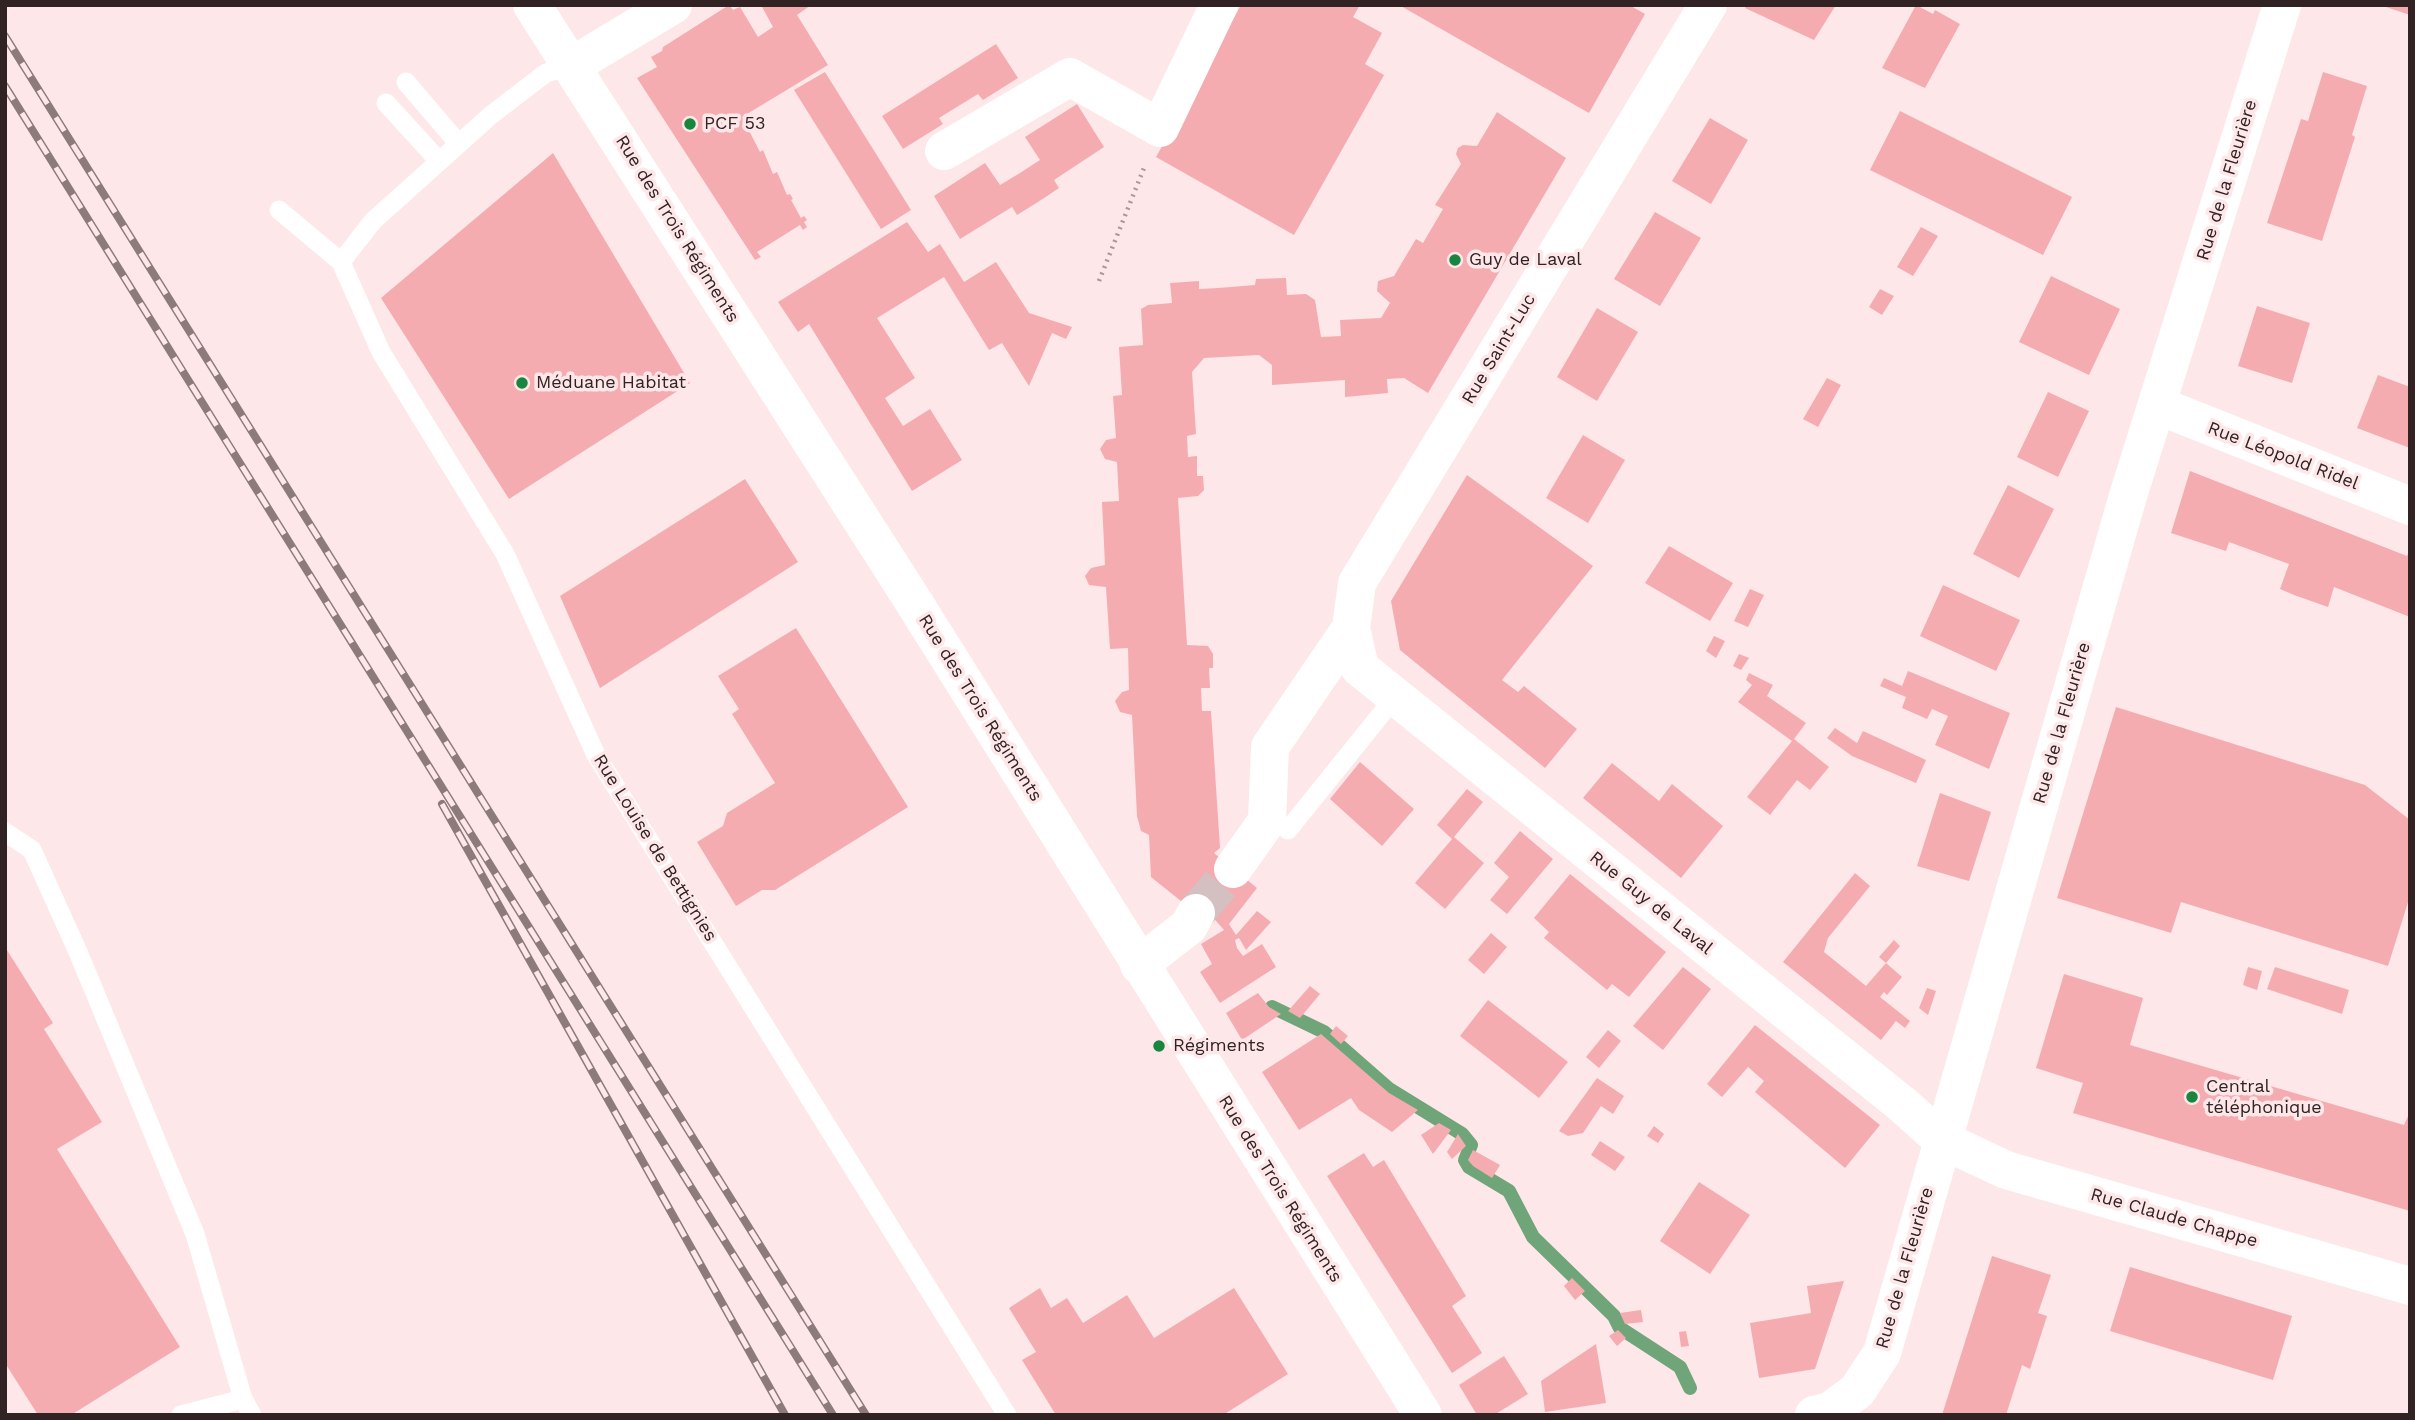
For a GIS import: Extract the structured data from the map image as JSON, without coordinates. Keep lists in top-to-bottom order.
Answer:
{
  "streets": {
    "street": [
      "Rue de la Fleurière",
      "Rue des Trois Régiments",
      "Rue Saint-Luc",
      "Rue Léopold Ridel",
      "Rue Guy de Laval",
      "Rue Claude Chappe"
    ],
    "lane": ["Rue Louise de Bettignies"]
  },
  "crossings": [
    ["Rue de la Fleurière", "Rue Léopold Ridel"],
    ["Rue de la Fleurière", "Rue Guy de Laval"],
    ["Rue de la Fleurière", "Rue Claude Chappe"],
    ["Rue Saint-Luc", "Rue Guy de Laval"],
    ["Rue Guy de Laval", "Rue Claude Chappe"]
  ],
  "places": [
    "PCF 53",
    "Guy de Laval",
    "Méduane Habitat",
    "Régiments",
    "Central téléphonique"
  ]
}
